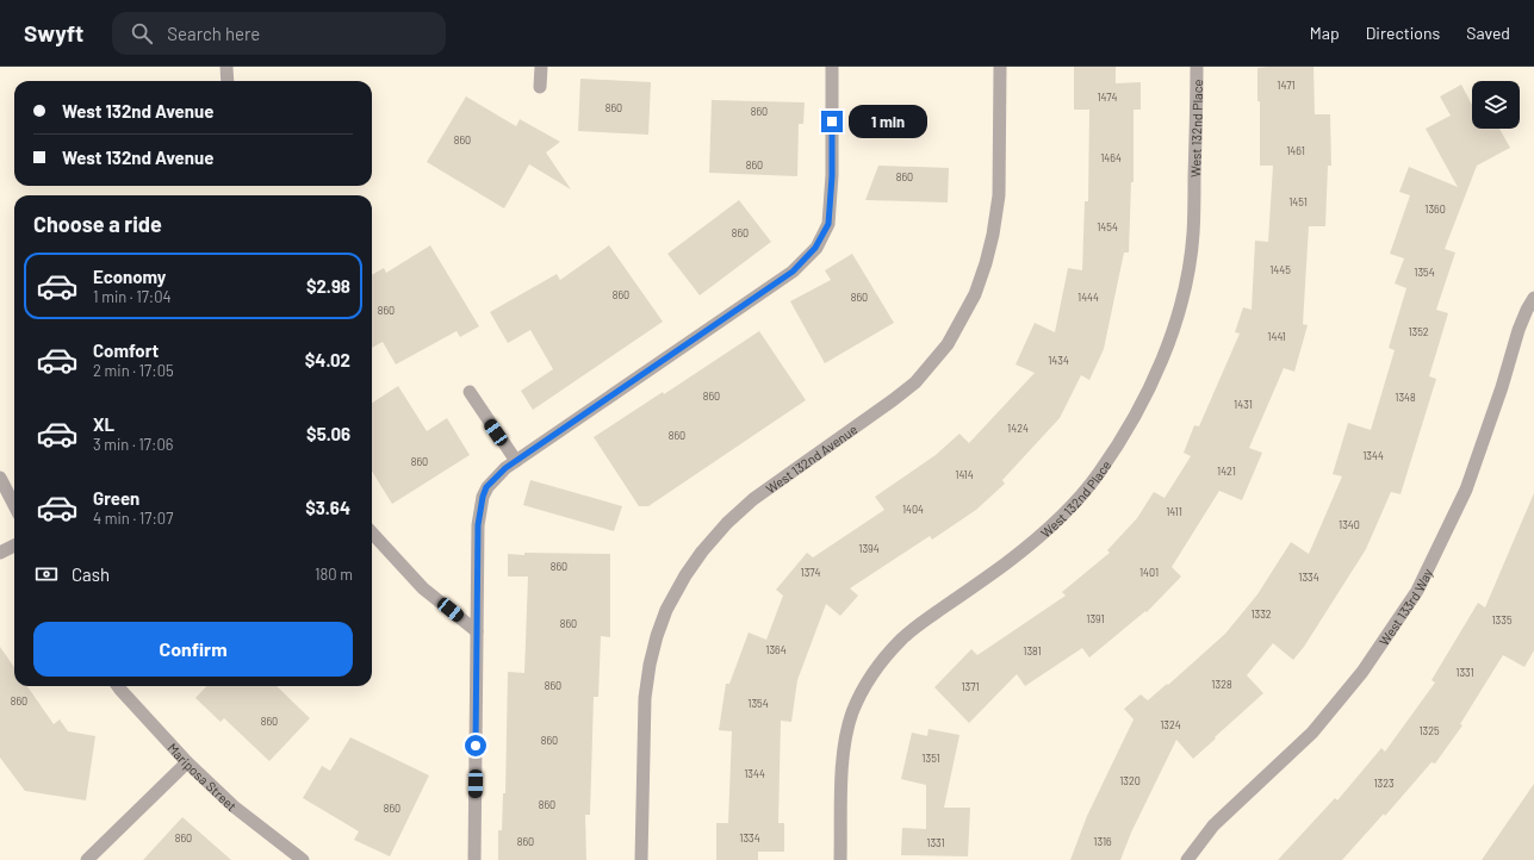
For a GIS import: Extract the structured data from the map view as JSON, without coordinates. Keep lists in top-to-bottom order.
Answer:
{
  "streets": {
    "street": [
      "West 132nd Place",
      "West 132nd Avenue",
      "West 133rd Way",
      "Mariposa Street"
    ]
  },
  "house_numbers": [
    "1471",
    "1474",
    "860",
    "860",
    "860",
    "1461",
    "1464",
    "860",
    "860",
    "1451",
    "1360",
    "1454",
    "860",
    "1445",
    "1354",
    "860",
    "860",
    "1444",
    "860",
    "1352",
    "1441",
    "1434",
    "860",
    "1348",
    "1431",
    "1424",
    "860",
    "1344",
    "860",
    "1421",
    "1414",
    "1404",
    "1411",
    "1340",
    "1394",
    "860",
    "1374",
    "1401",
    "1334",
    "1332",
    "1391",
    "1335",
    "860",
    "1364",
    "1381",
    "1331",
    "1328",
    "860",
    "1371",
    "860",
    "1354",
    "860",
    "1324",
    "1325",
    "860",
    "1351",
    "1344",
    "1320",
    "1323",
    "860",
    "860",
    "860",
    "1334",
    "860",
    "1316",
    "1331"
  ],
  "page": {
    "header": "Swyft",
    "search": "Search here",
    "nav": ["Map", "Directions", "Saved"],
    "banner": ["West 132nd Avenue", "West 132nd Avenue"],
    "bubble": "1 min",
    "heading": "Choose a ride",
    "list": [
      {
        "name": "Economy",
        "note": "1 min · 17:04",
        "value": "$2.98"
      },
      {
        "name": "Comfort",
        "note": "2 min · 17:05",
        "value": "$4.02"
      },
      {
        "name": "XL",
        "note": "3 min · 17:06",
        "value": "$5.06"
      },
      {
        "name": "Green",
        "note": "4 min · 17:07",
        "value": "$3.64"
      }
    ],
    "pay": ["Cash", "180 m"],
    "buttons": "Confirm"
  }
}
